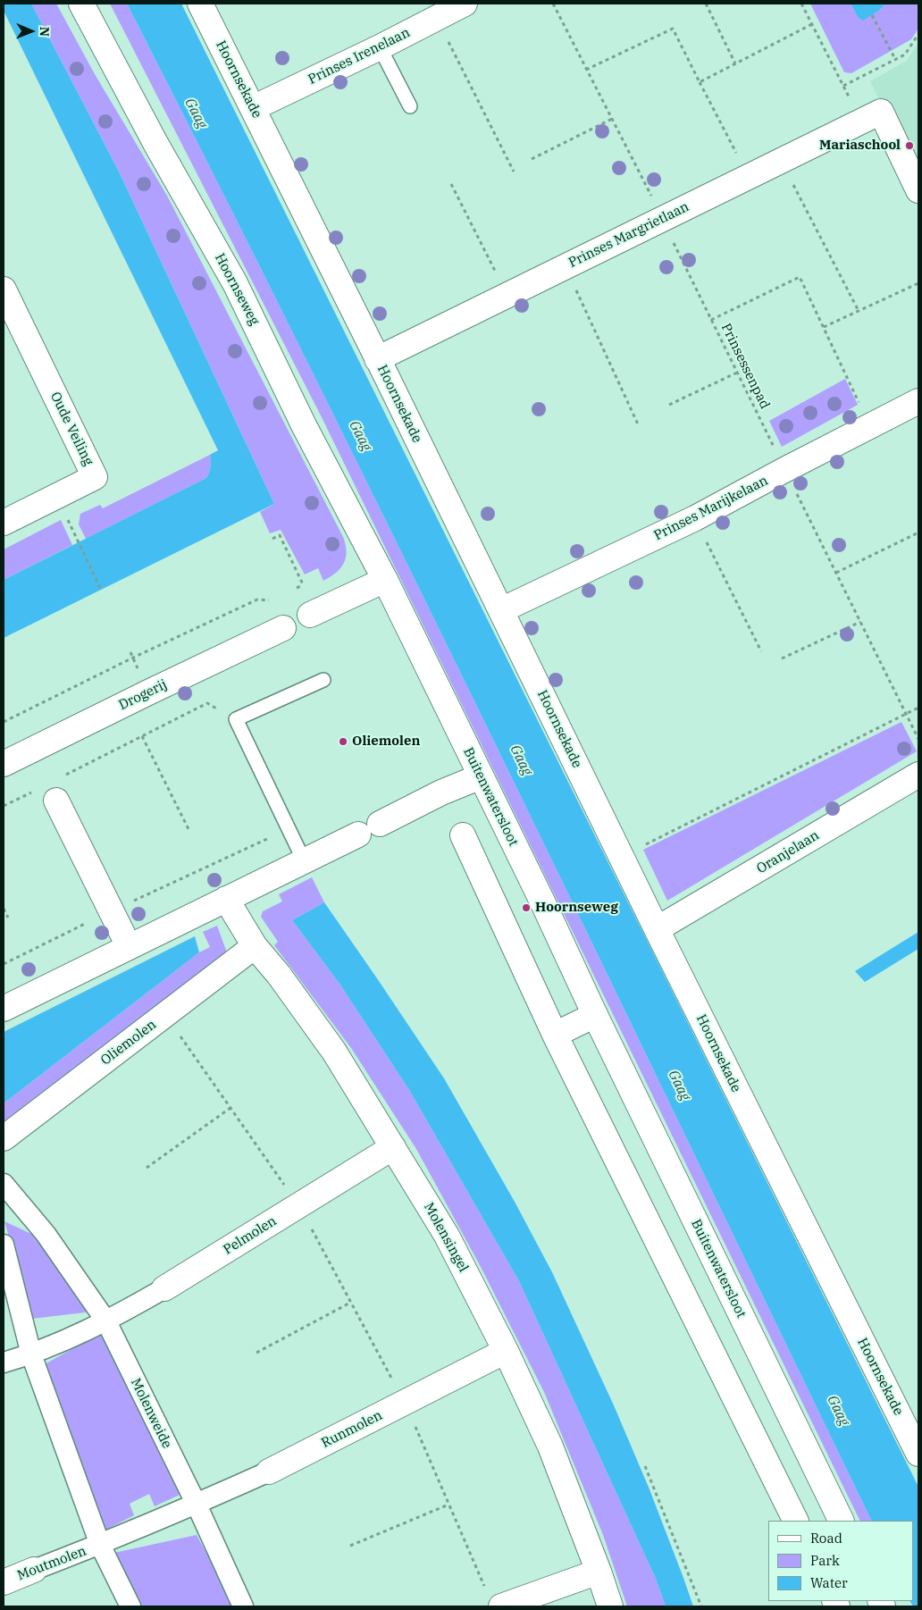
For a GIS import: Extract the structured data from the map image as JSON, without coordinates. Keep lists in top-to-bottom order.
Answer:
{
  "streets": {
    "street": [
      "Prinses Irenelaan",
      "Hoornsekade",
      "Prinses Margrietlaan",
      "Hoornseweg",
      "Oude Veiling",
      "Prinses Marijkelaan",
      "Drogerij",
      "Buitenwatersloot",
      "Oranjelaan",
      "Oliemolen",
      "Pelmolen",
      "Molensingel",
      "Molenweide",
      "Runmolen",
      "Moutmolen"
    ],
    "path": ["Prinsessenpad"]
  },
  "crossings": [
    ["Prinses Irenelaan", "Hoornsekade"],
    ["Hoornsekade", "Prinses Margrietlaan"],
    ["Hoornsekade", "Prinses Marijkelaan"],
    ["Hoornsekade", "Oranjelaan"],
    ["Prinses Margrietlaan", "Prinsessenpad"],
    ["Hoornseweg", "Buitenwatersloot"],
    ["Prinsessenpad", "Prinses Marijkelaan"],
    ["Oliemolen", "Molensingel"],
    ["Pelmolen", "Molensingel"],
    ["Pelmolen", "Molenweide"],
    ["Molensingel", "Runmolen"],
    ["Molenweide", "Runmolen"]
  ],
  "water": ["Gaag"],
  "places": ["Mariaschool", "Oliemolen", "Hoornseweg"],
  "legend": ["Road", "Park", "Water"],
  "north": "right"
}
